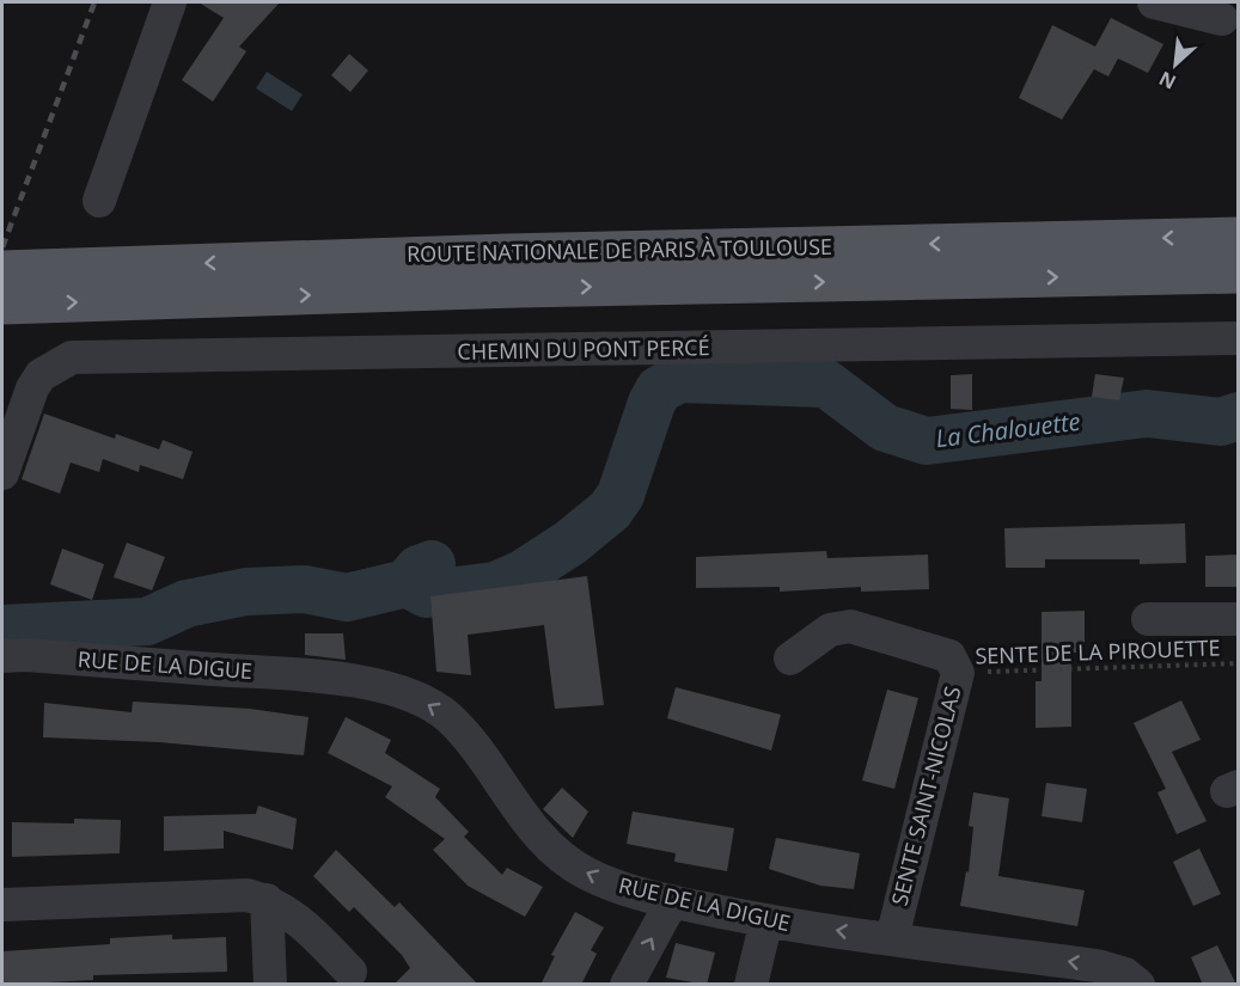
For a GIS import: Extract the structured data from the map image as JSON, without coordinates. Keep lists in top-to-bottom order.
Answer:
{
  "streets": {
    "main road": ["ROUTE NATIONALE DE PARIS À TOULOUSE"],
    "street": ["CHEMIN DU PONT PERCÉ", "RUE DE LA DIGUE", "SENTE SAINT-NICOLAS"],
    "path": ["SENTE DE LA PIROUETTE"]
  },
  "crossings": [
    ["SENTE DE LA PIROUETTE", "SENTE SAINT-NICOLAS"],
    ["RUE DE LA DIGUE", "SENTE SAINT-NICOLAS"]
  ],
  "water": ["La Chalouette"],
  "north": "bottom left"
}
